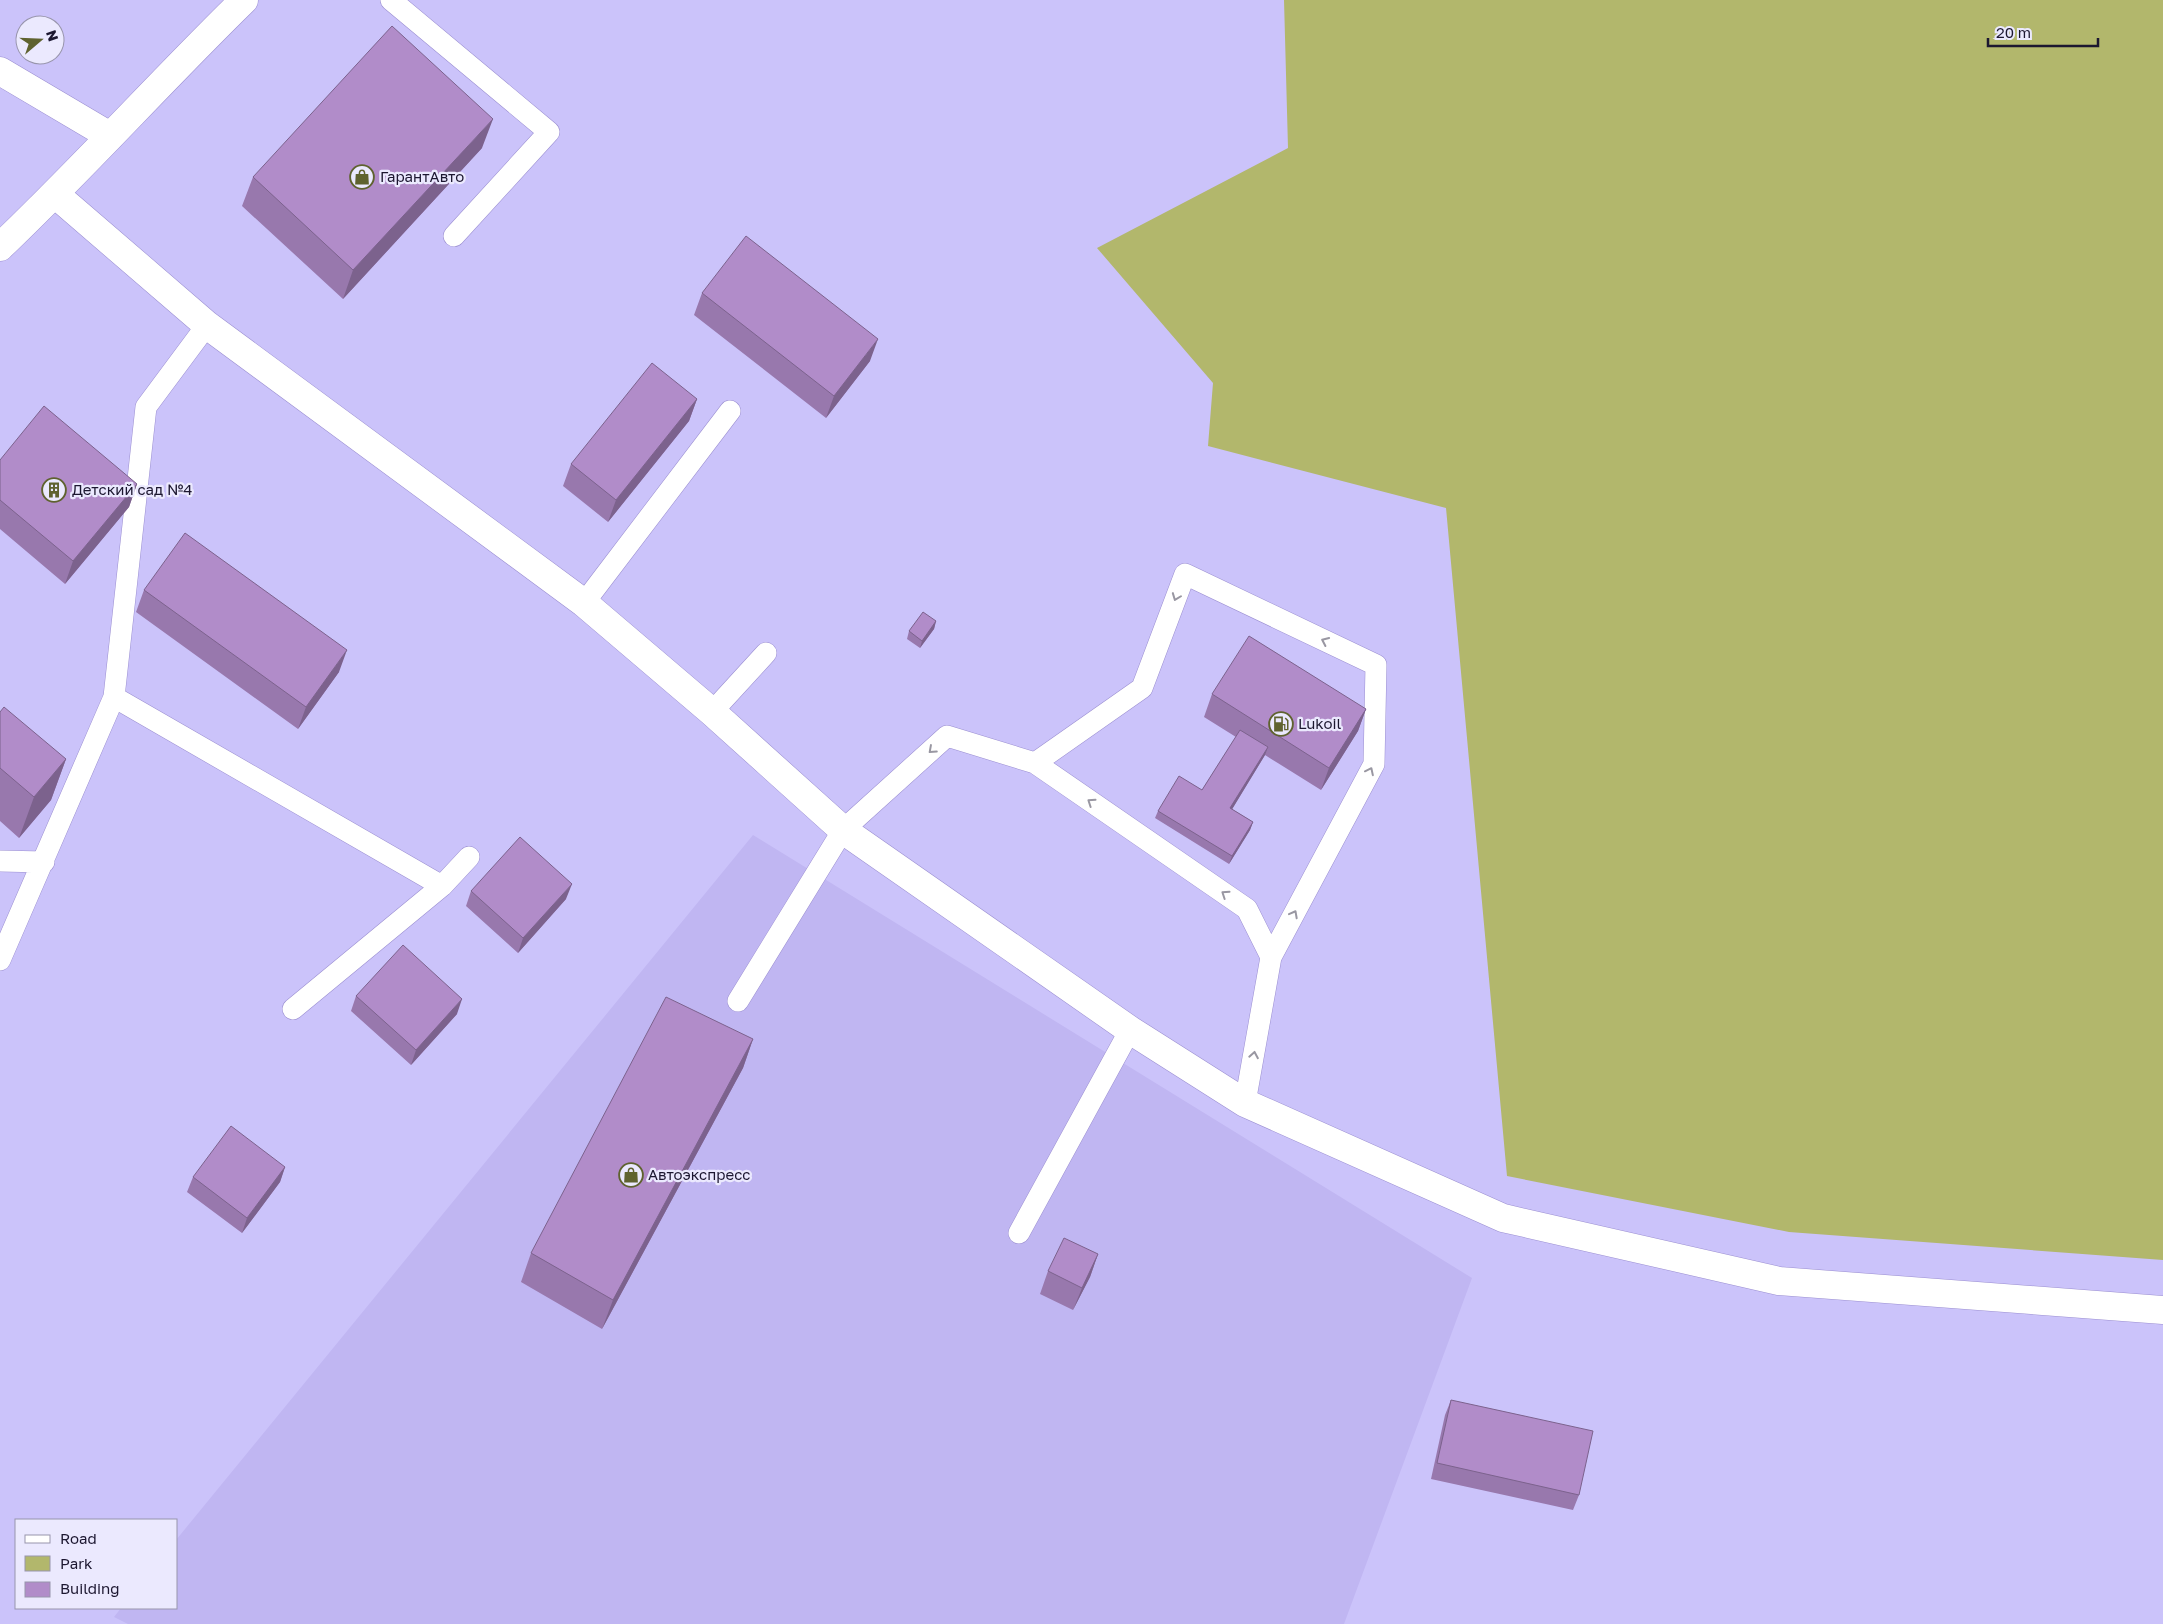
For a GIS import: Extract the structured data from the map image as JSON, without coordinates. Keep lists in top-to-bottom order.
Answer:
{
  "places": {
    "shop": ["ГарантАвто", "Автоэкспресс"],
    "building": ["Детский сад №4"],
    "fuel station": ["Lukoil"]
  },
  "legend": ["Road", "Park", "Building"],
  "scale_bar": "20 m",
  "north": "right"
}
